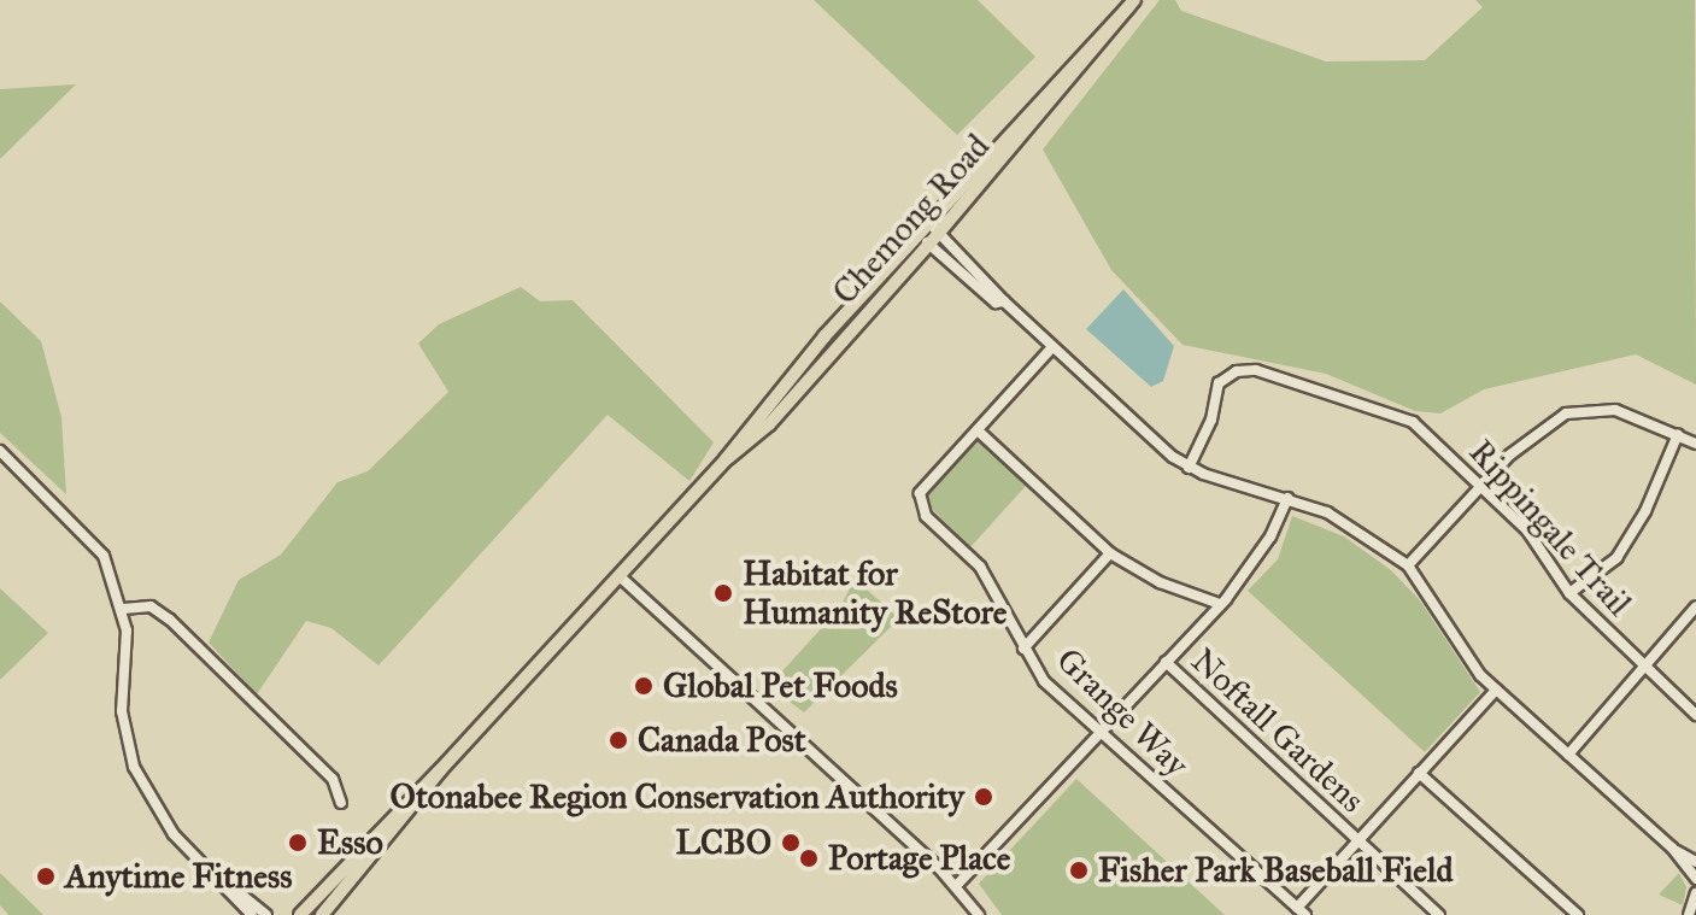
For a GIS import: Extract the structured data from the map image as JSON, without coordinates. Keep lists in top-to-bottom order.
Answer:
{
  "streets": {
    "main road": ["Chemong Road"],
    "street": ["Rippingale Trail", "Grange Way", "Noftall Gardens"]
  },
  "places": [
    "Habitat for Humanity ReStore",
    "Global Pet Foods",
    "Canada Post",
    "Otonabee Region Conservation Authority",
    "Esso",
    "LCBO",
    "Portage Place",
    "Fisher Park Baseball Field",
    "Anytime Fitness"
  ]
}
